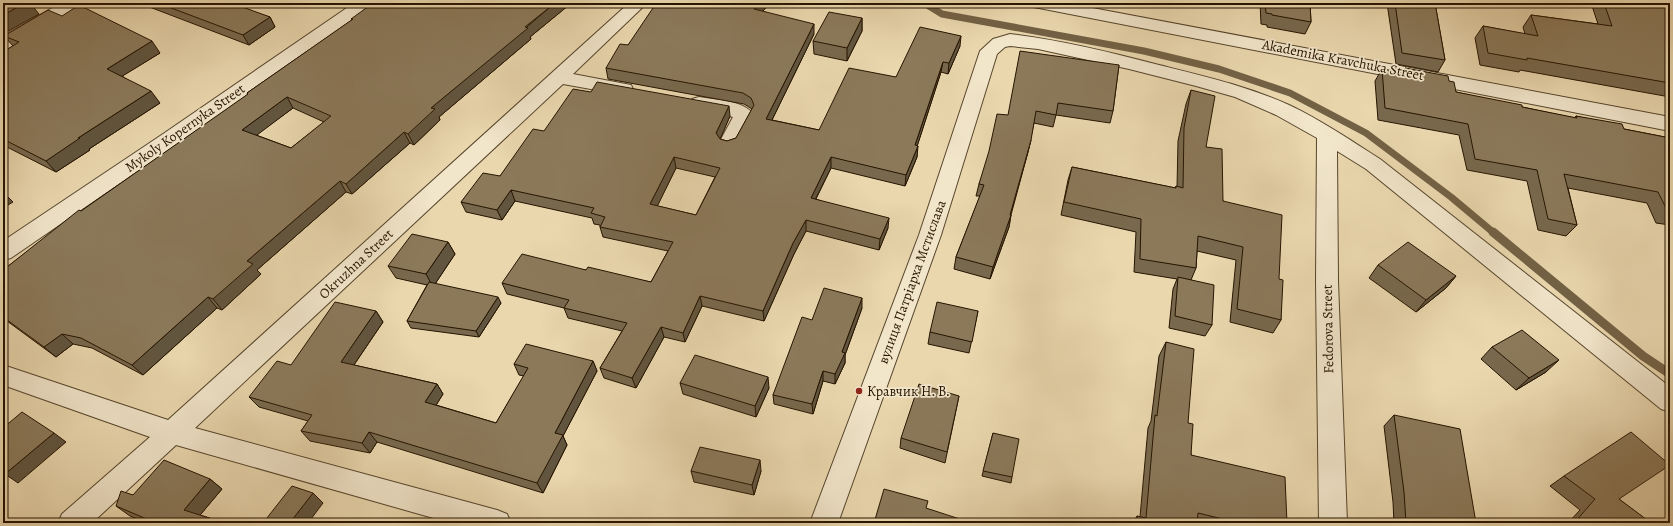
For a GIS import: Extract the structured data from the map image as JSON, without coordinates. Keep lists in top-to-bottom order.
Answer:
{
  "streets": {
    "street": [
      "Akademika Kravchuka Street",
      "Mykoly Kopernyka Street",
      "Okruzhna Street",
      "вулиця Патріарха Мстислава",
      "Fedorova Street"
    ]
  },
  "crossings": [
    ["вулиця Патріарха Мстислава", "Fedorova Street"]
  ],
  "places": ["Кравчик Н. В."]
}
